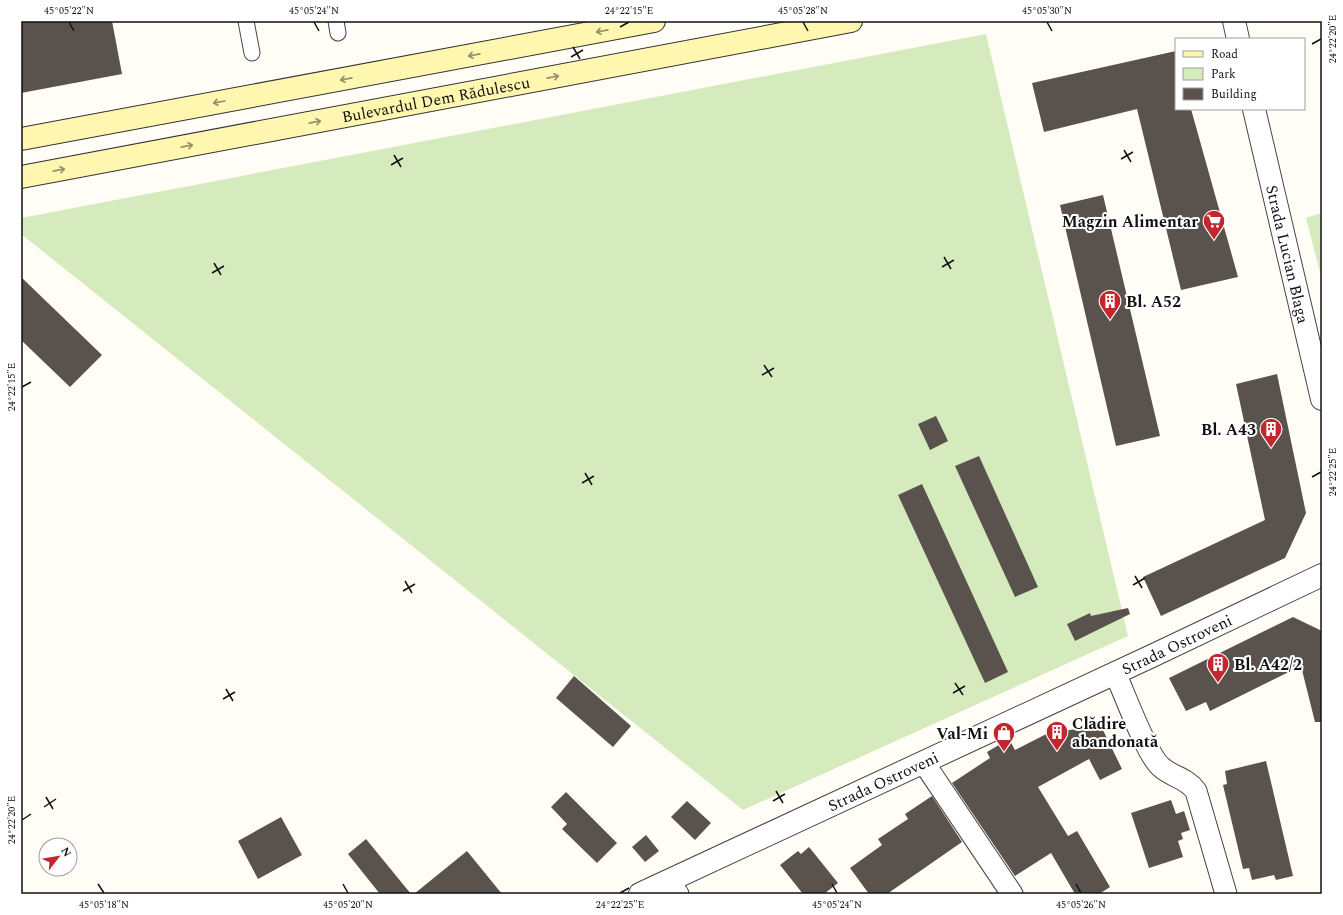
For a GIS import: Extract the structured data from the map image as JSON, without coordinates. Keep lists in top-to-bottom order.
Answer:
{
  "streets": {
    "main road": ["Bulevardul Dem Rădulescu"],
    "street": ["Strada Lucian Blaga", "Strada Ostroveni"]
  },
  "places": {
    "supermarket": ["Magzin Alimentar"],
    "building": [
      "Bl. A52",
      "Bl. A43",
      "Bl. A42/2",
      "Clădire abandonată"
    ],
    "shop": ["Val-Mi"]
  },
  "legend": ["Road", "Park", "Building"],
  "north": "top right",
  "coordinates": [
    "45°05'22\"N",
    "45°05'24\"N",
    "24°22'15\"E",
    "45°05'28\"N",
    "45°05'30\"N",
    "24°22'20\"E",
    "24°22'25\"E",
    "45°05'18\"N",
    "45°05'20\"N",
    "45°05'26\"N"
  ]
}
